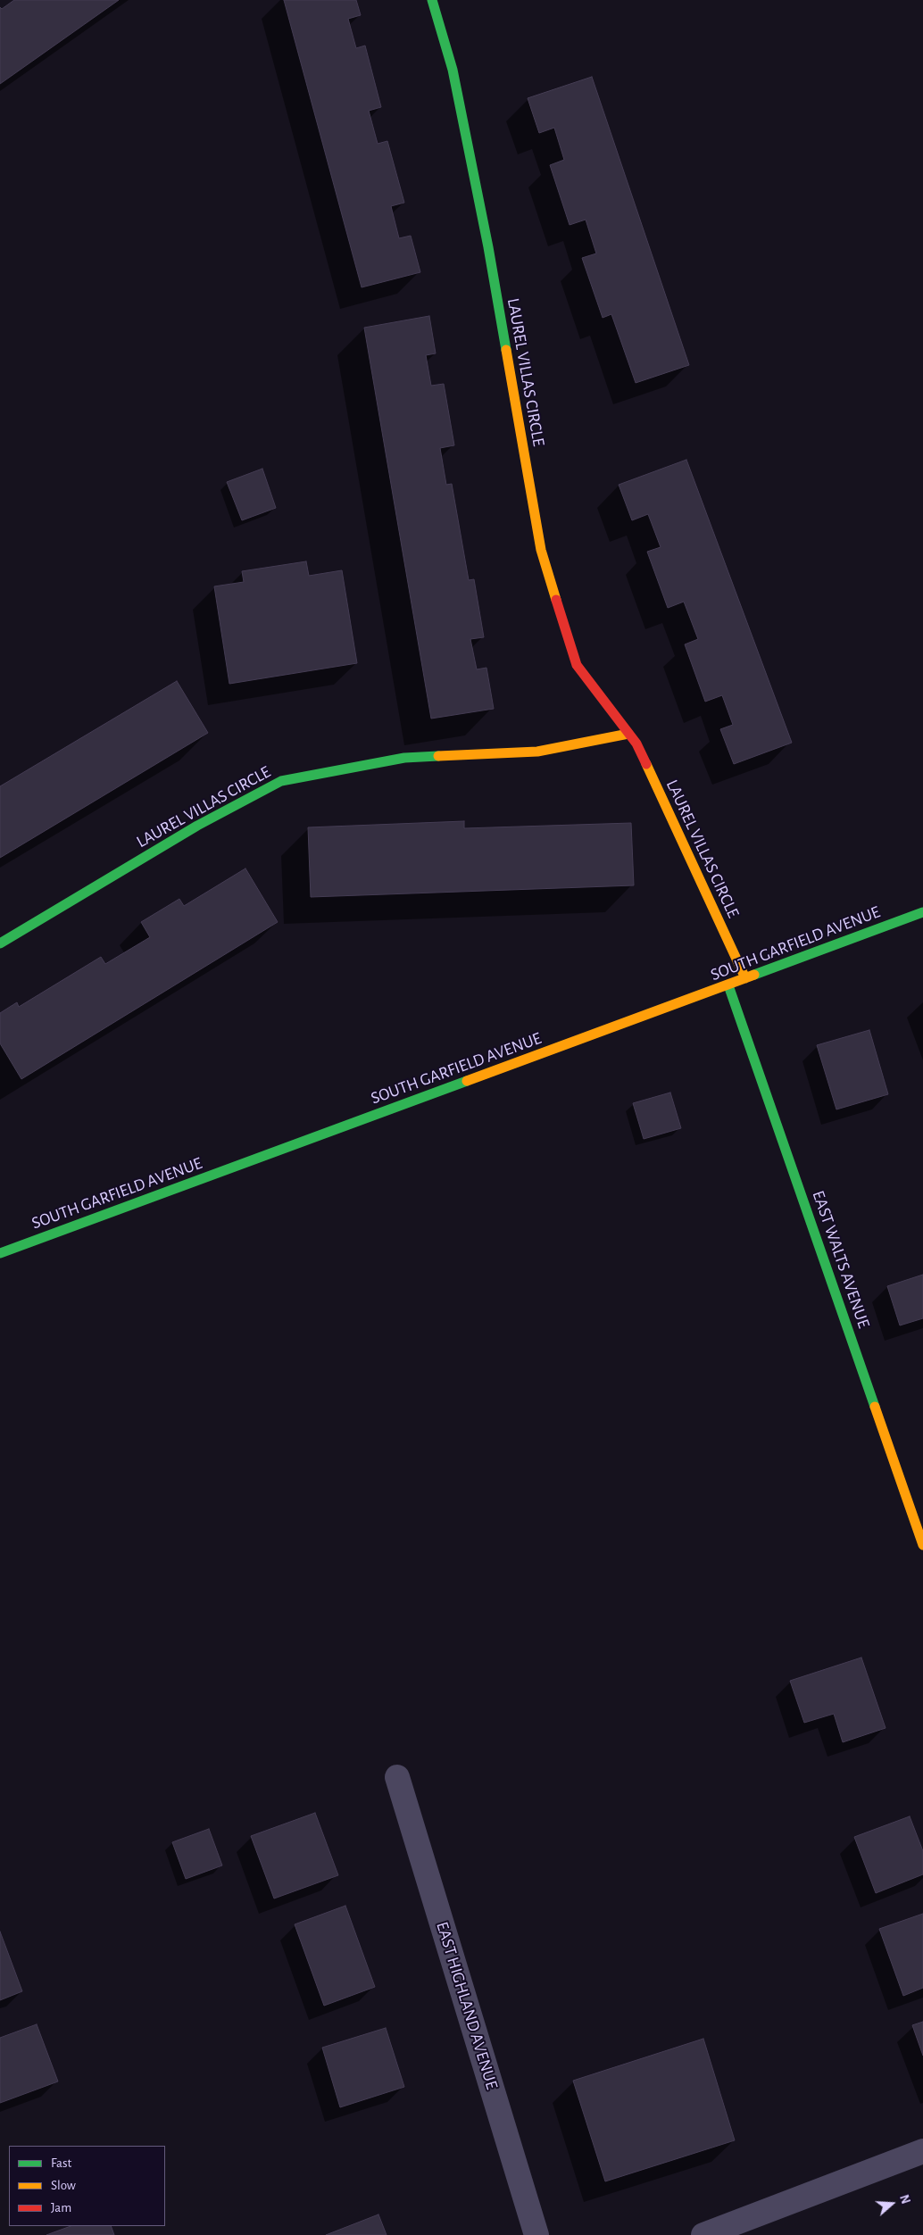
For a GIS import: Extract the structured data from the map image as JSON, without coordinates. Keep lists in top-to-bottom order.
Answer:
{
  "streets": {
    "street": [
      "LAUREL VILLAS CIRCLE",
      "SOUTH GARFIELD AVENUE",
      "EAST WALTS AVENUE",
      "EAST HIGHLAND AVENUE"
    ]
  },
  "crossings": [
    ["LAUREL VILLAS CIRCLE", "SOUTH GARFIELD AVENUE"],
    ["SOUTH GARFIELD AVENUE", "EAST WALTS AVENUE"]
  ],
  "legend": ["Fast", "Slow", "Jam"],
  "north": "right"
}
